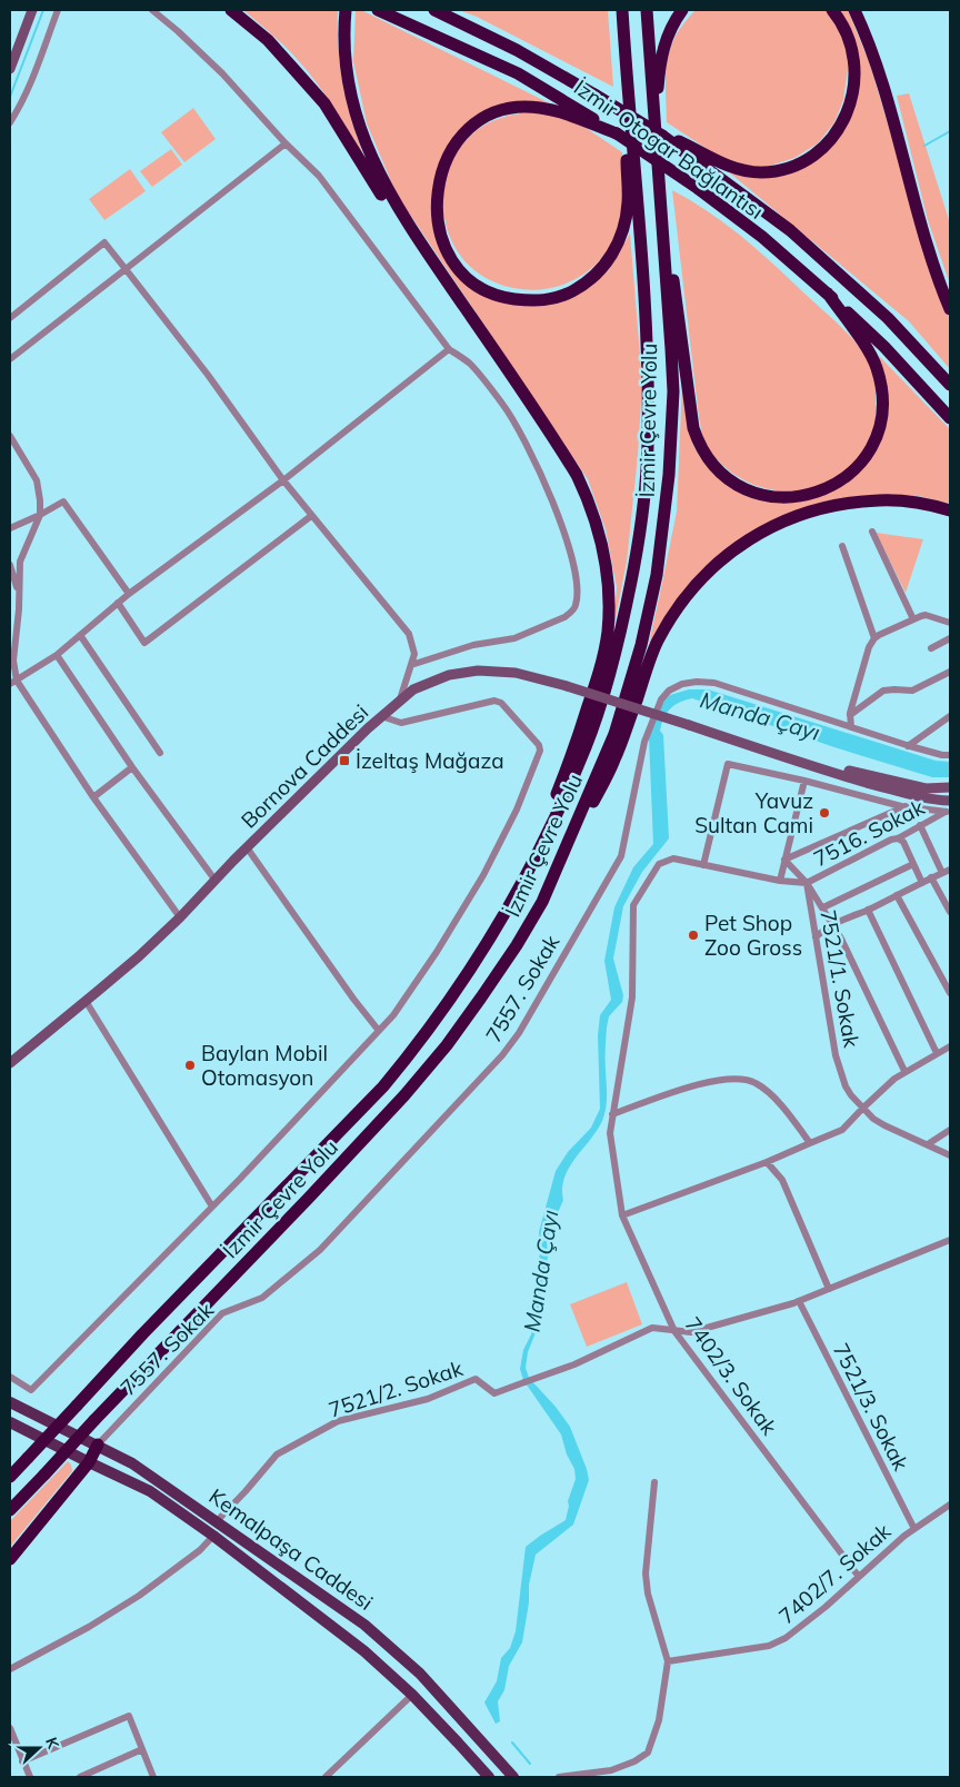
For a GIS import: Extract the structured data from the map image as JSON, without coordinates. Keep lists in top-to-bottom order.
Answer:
{
  "streets": {
    "highway": ["İzmir Otogar Bağlantısı", "İzmir Çevre Yolu"],
    "main road": ["Bornova Caddesi", "Kemalpaşa Caddesi"],
    "street": [
      "7516. Sokak",
      "7521/1. Sokak",
      "7557. Sokak",
      "7402/3. Sokak",
      "7521/2. Sokak",
      "7521/3. Sokak",
      "7402/7. Sokak"
    ]
  },
  "crossings": [
    ["7516. Sokak", "7521/1. Sokak"],
    ["7521/1. Sokak", "7402/3. Sokak"],
    ["7557. Sokak", "Kemalpaşa Caddesi"],
    ["7402/3. Sokak", "7521/2. Sokak"],
    ["7402/3. Sokak", "7402/7. Sokak"],
    ["7521/2. Sokak", "7521/3. Sokak"],
    ["7521/2. Sokak", "Kemalpaşa Caddesi"],
    ["7521/3. Sokak", "7402/7. Sokak"]
  ],
  "water": ["Manda Çayı"],
  "places": {
    "transit": ["İzeltaş Mağaza"],
    "other": ["Yavuz Sultan Cami", "Pet Shop Zoo Gross", "Baylan Mobil Otomasyon"]
  },
  "north": "right"
}
